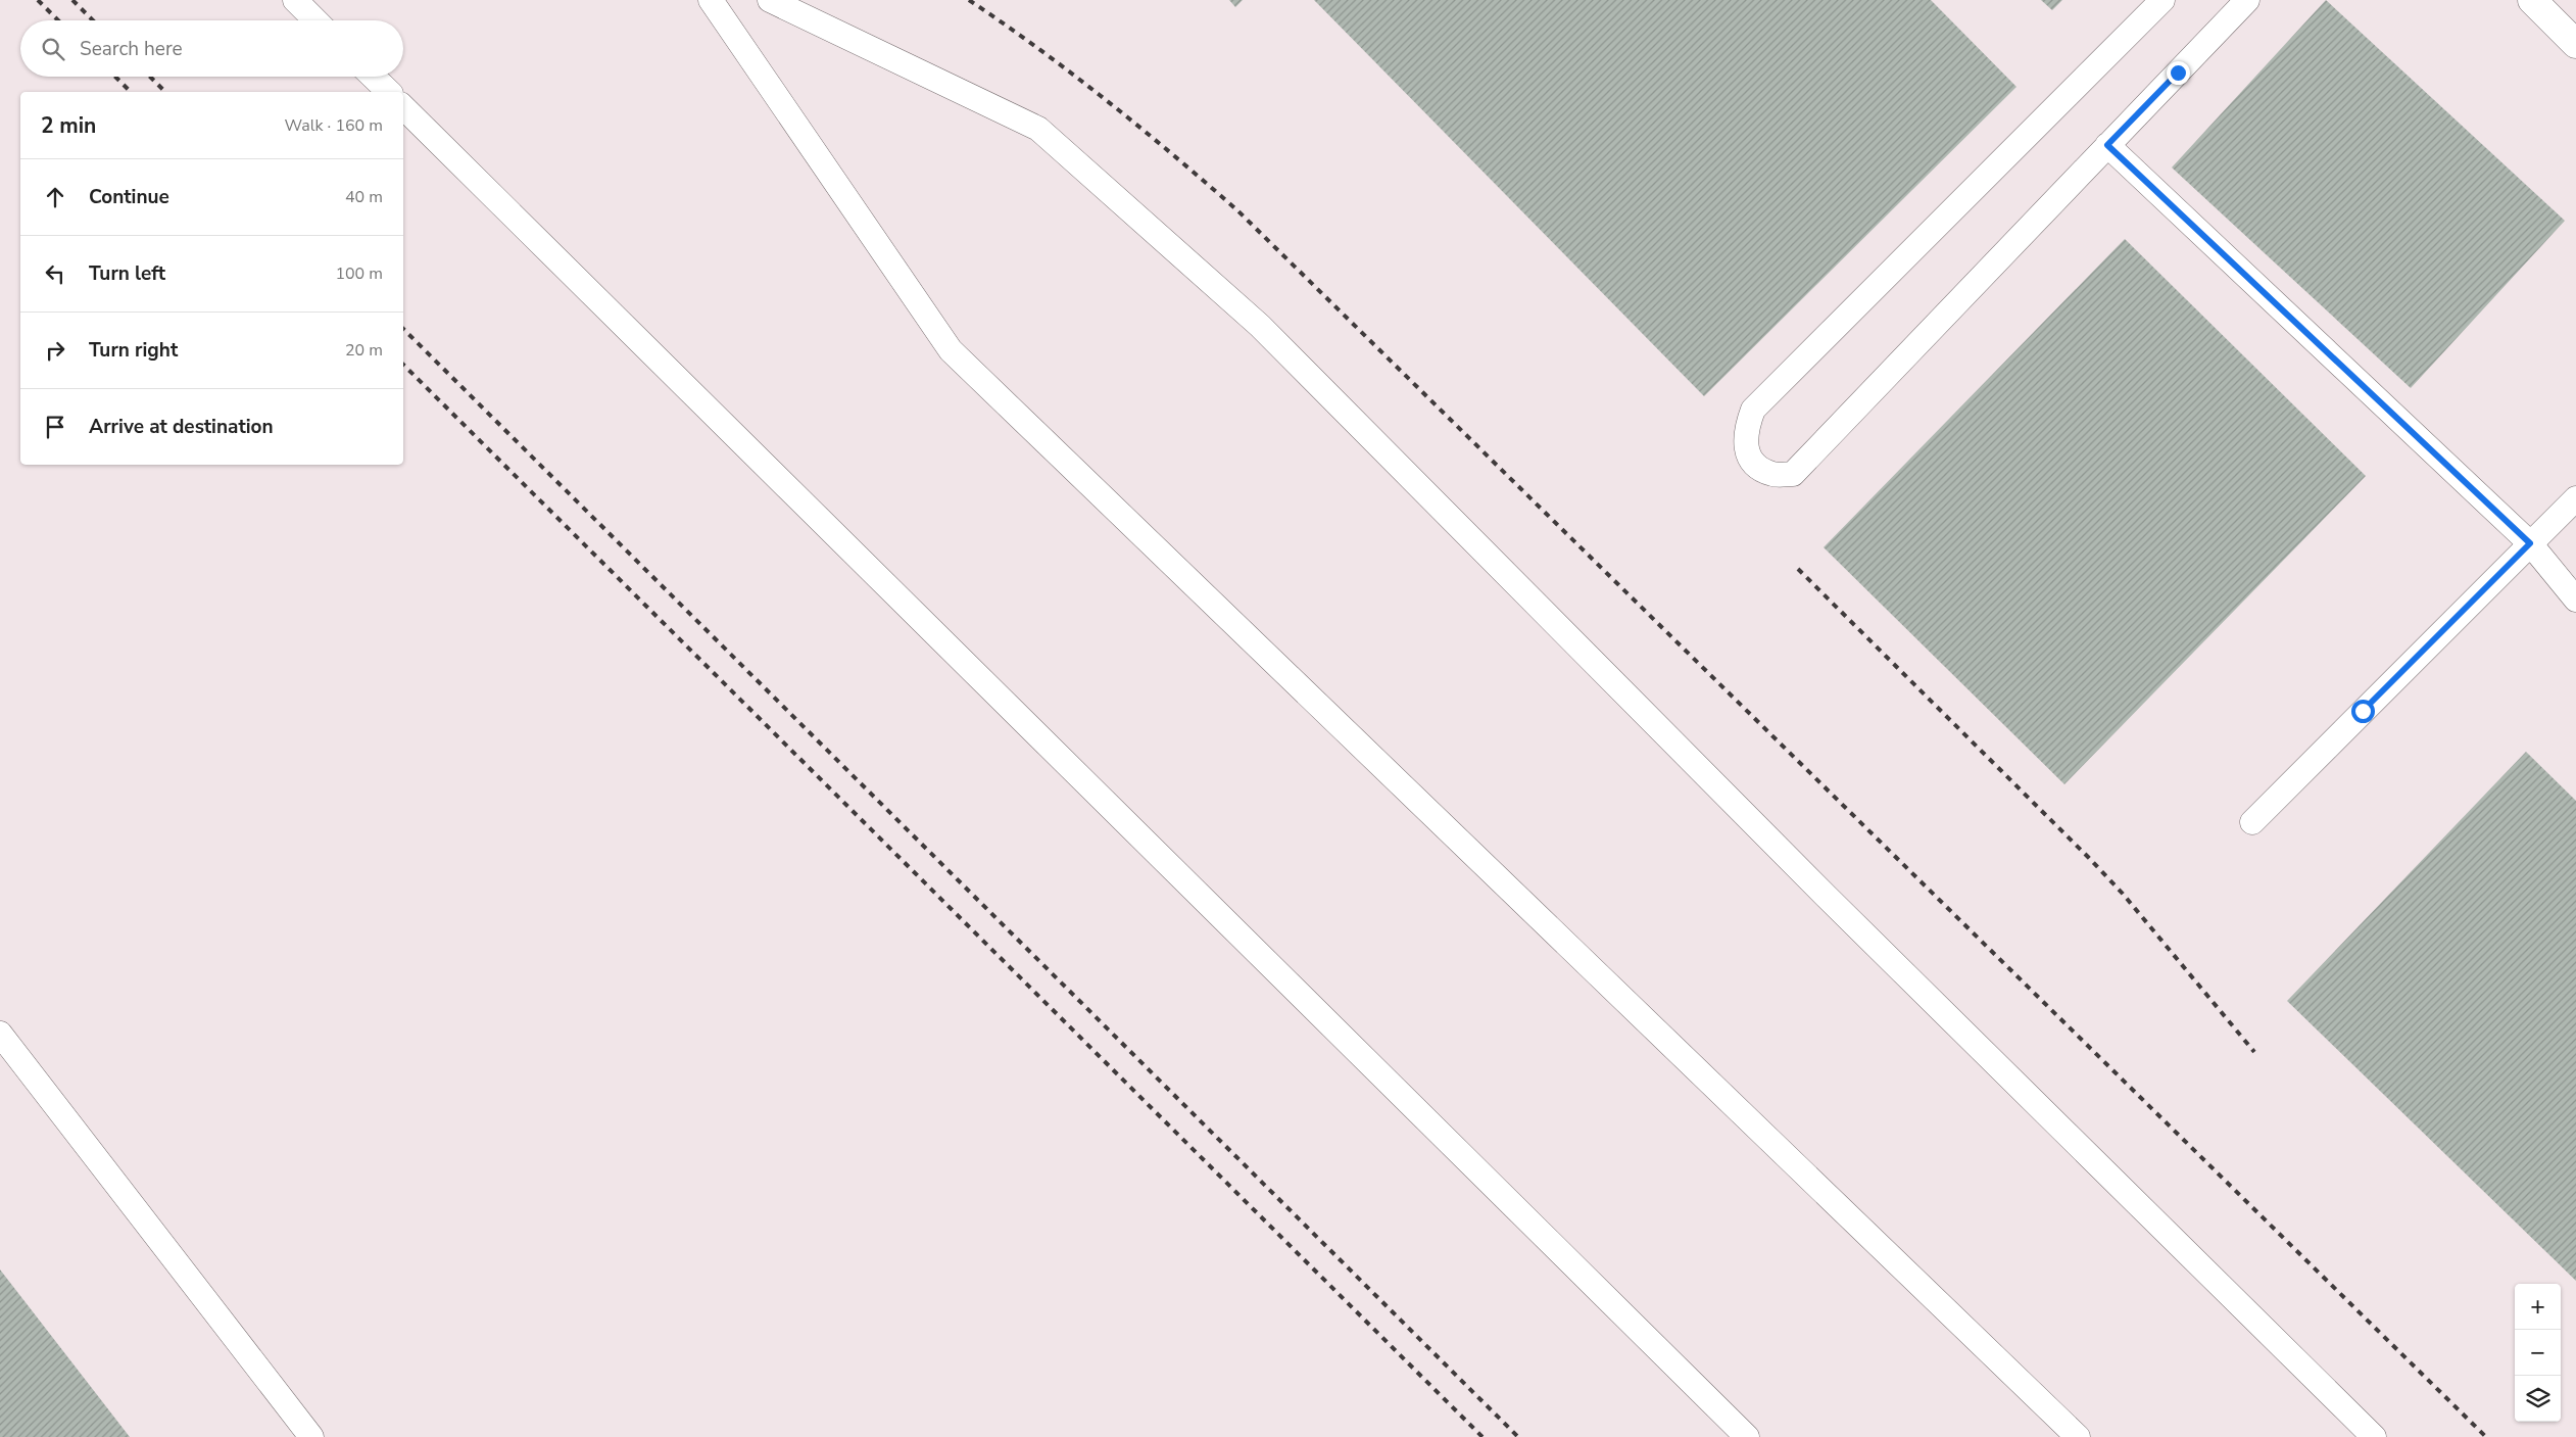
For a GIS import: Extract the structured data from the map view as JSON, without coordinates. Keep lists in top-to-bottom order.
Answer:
{
  "page": {
    "search": "Search here",
    "heading": ["2 min", "Walk · 160 m"],
    "list": [
      ["Continue", "40 m"],
      ["Turn left", "100 m"],
      ["Turn right", "20 m"],
      "Arrive at destination"
    ],
    "map_buttons": ["+", "−"]
  }
}
